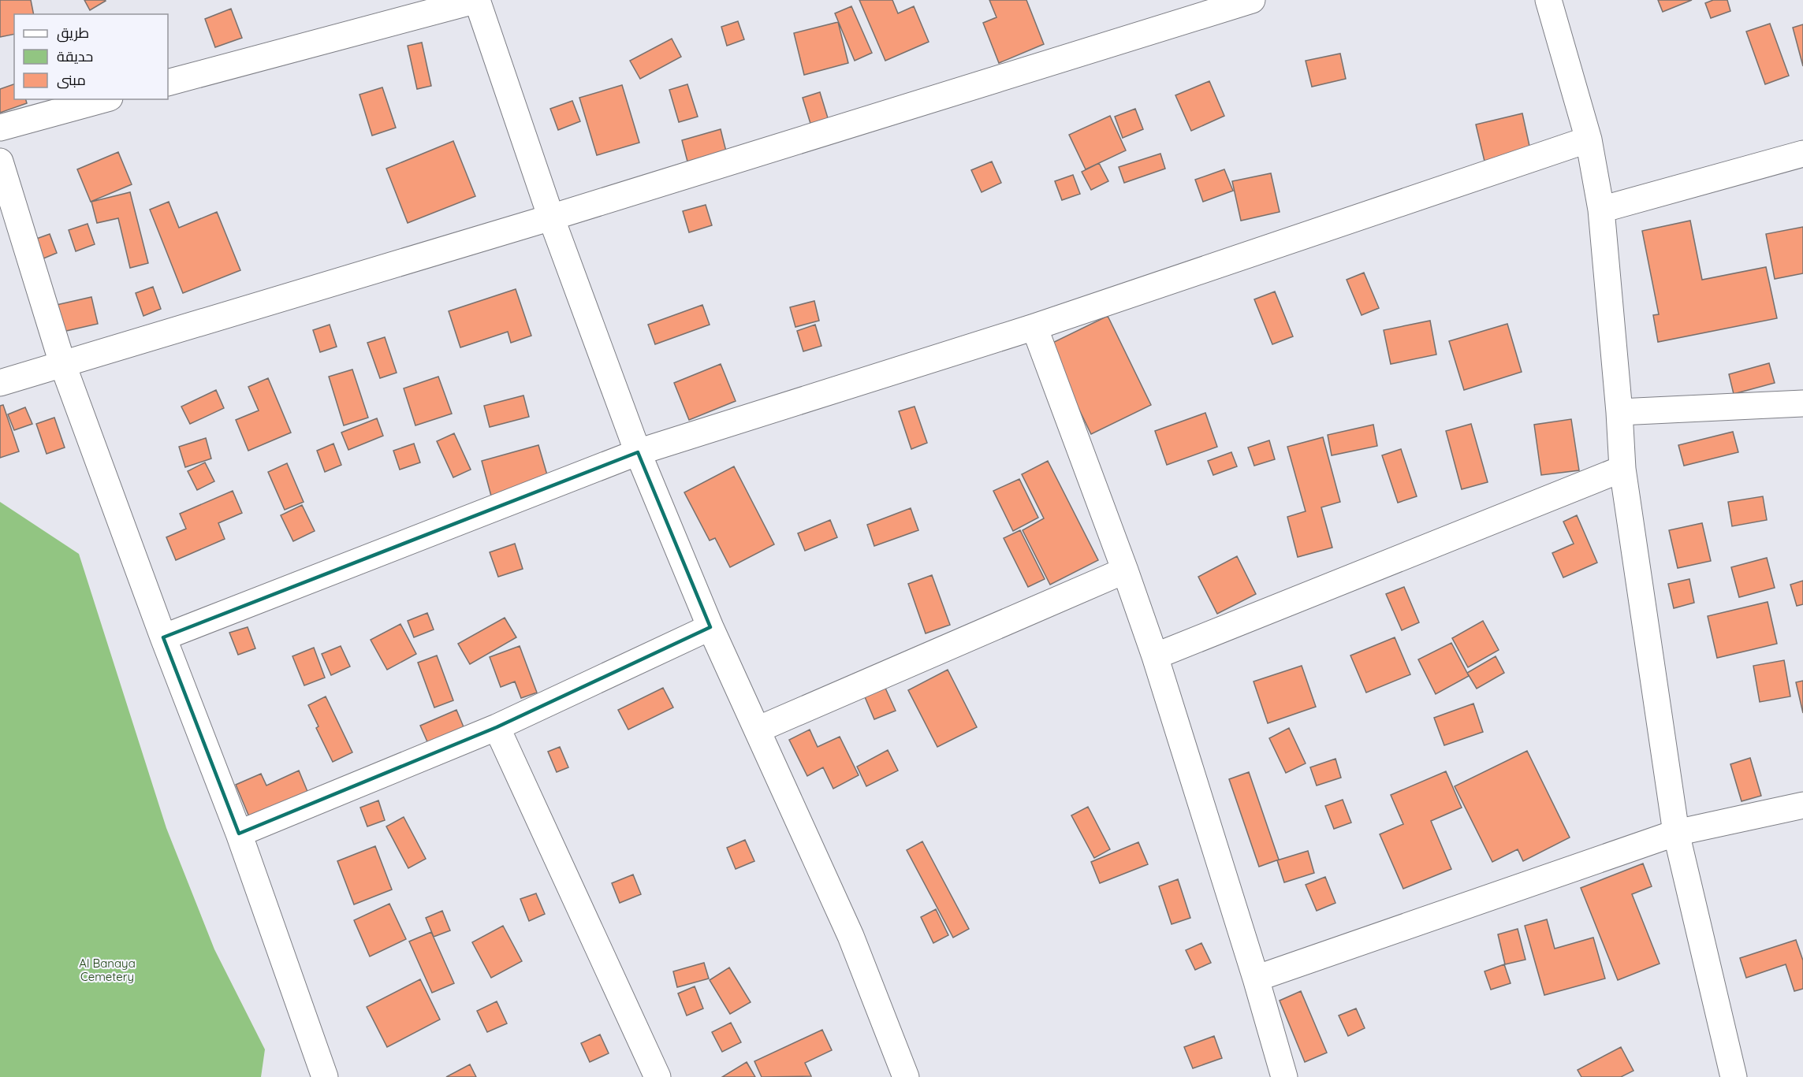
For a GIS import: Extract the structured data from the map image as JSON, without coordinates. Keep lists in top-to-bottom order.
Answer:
{
  "parks": ["Al Banaya Cemetery"],
  "legend": ["طريق", "حديقة", "مبنى"]
}
